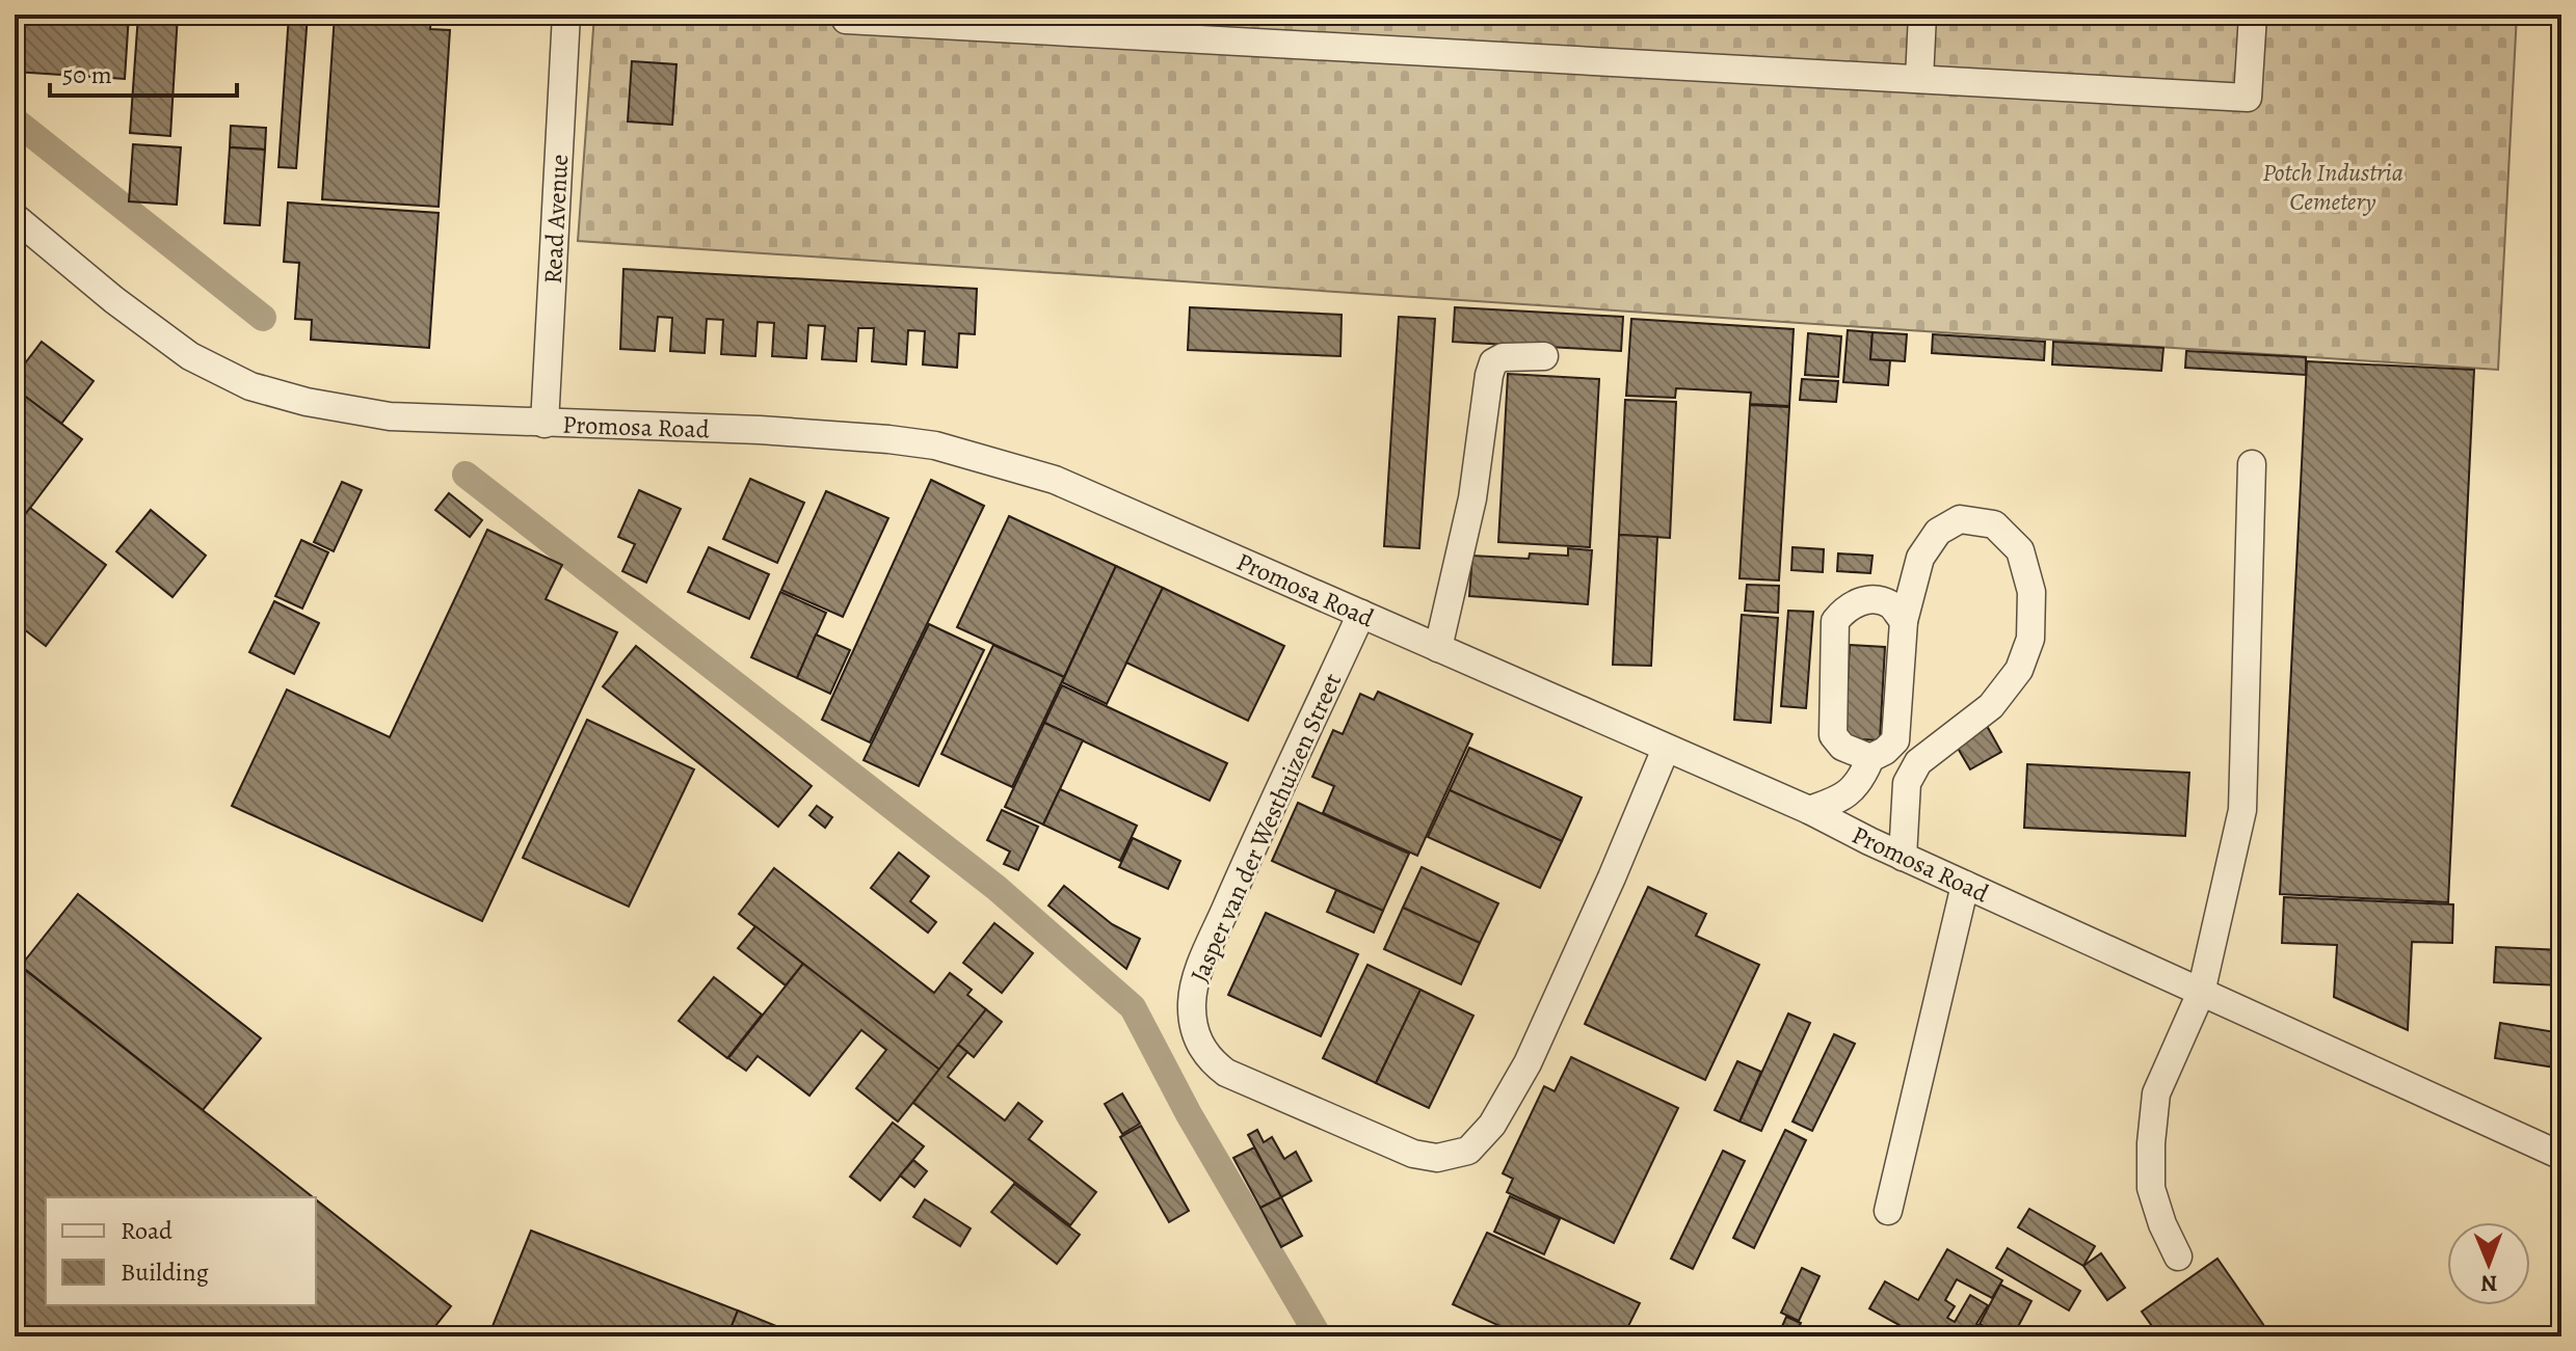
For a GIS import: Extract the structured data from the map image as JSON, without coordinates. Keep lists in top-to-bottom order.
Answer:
{
  "streets": {
    "street": ["Read Avenue", "Promosa Road", "Jasper van der Westhuizen Street"]
  },
  "crossings": [
    ["Read Avenue", "Promosa Road"],
    ["Promosa Road", "Jasper van der Westhuizen Street"]
  ],
  "parks": ["Potch Industria Cemetery"],
  "legend": ["Road", "Building"],
  "scale_bar": "50 m",
  "north": "bottom"
}
